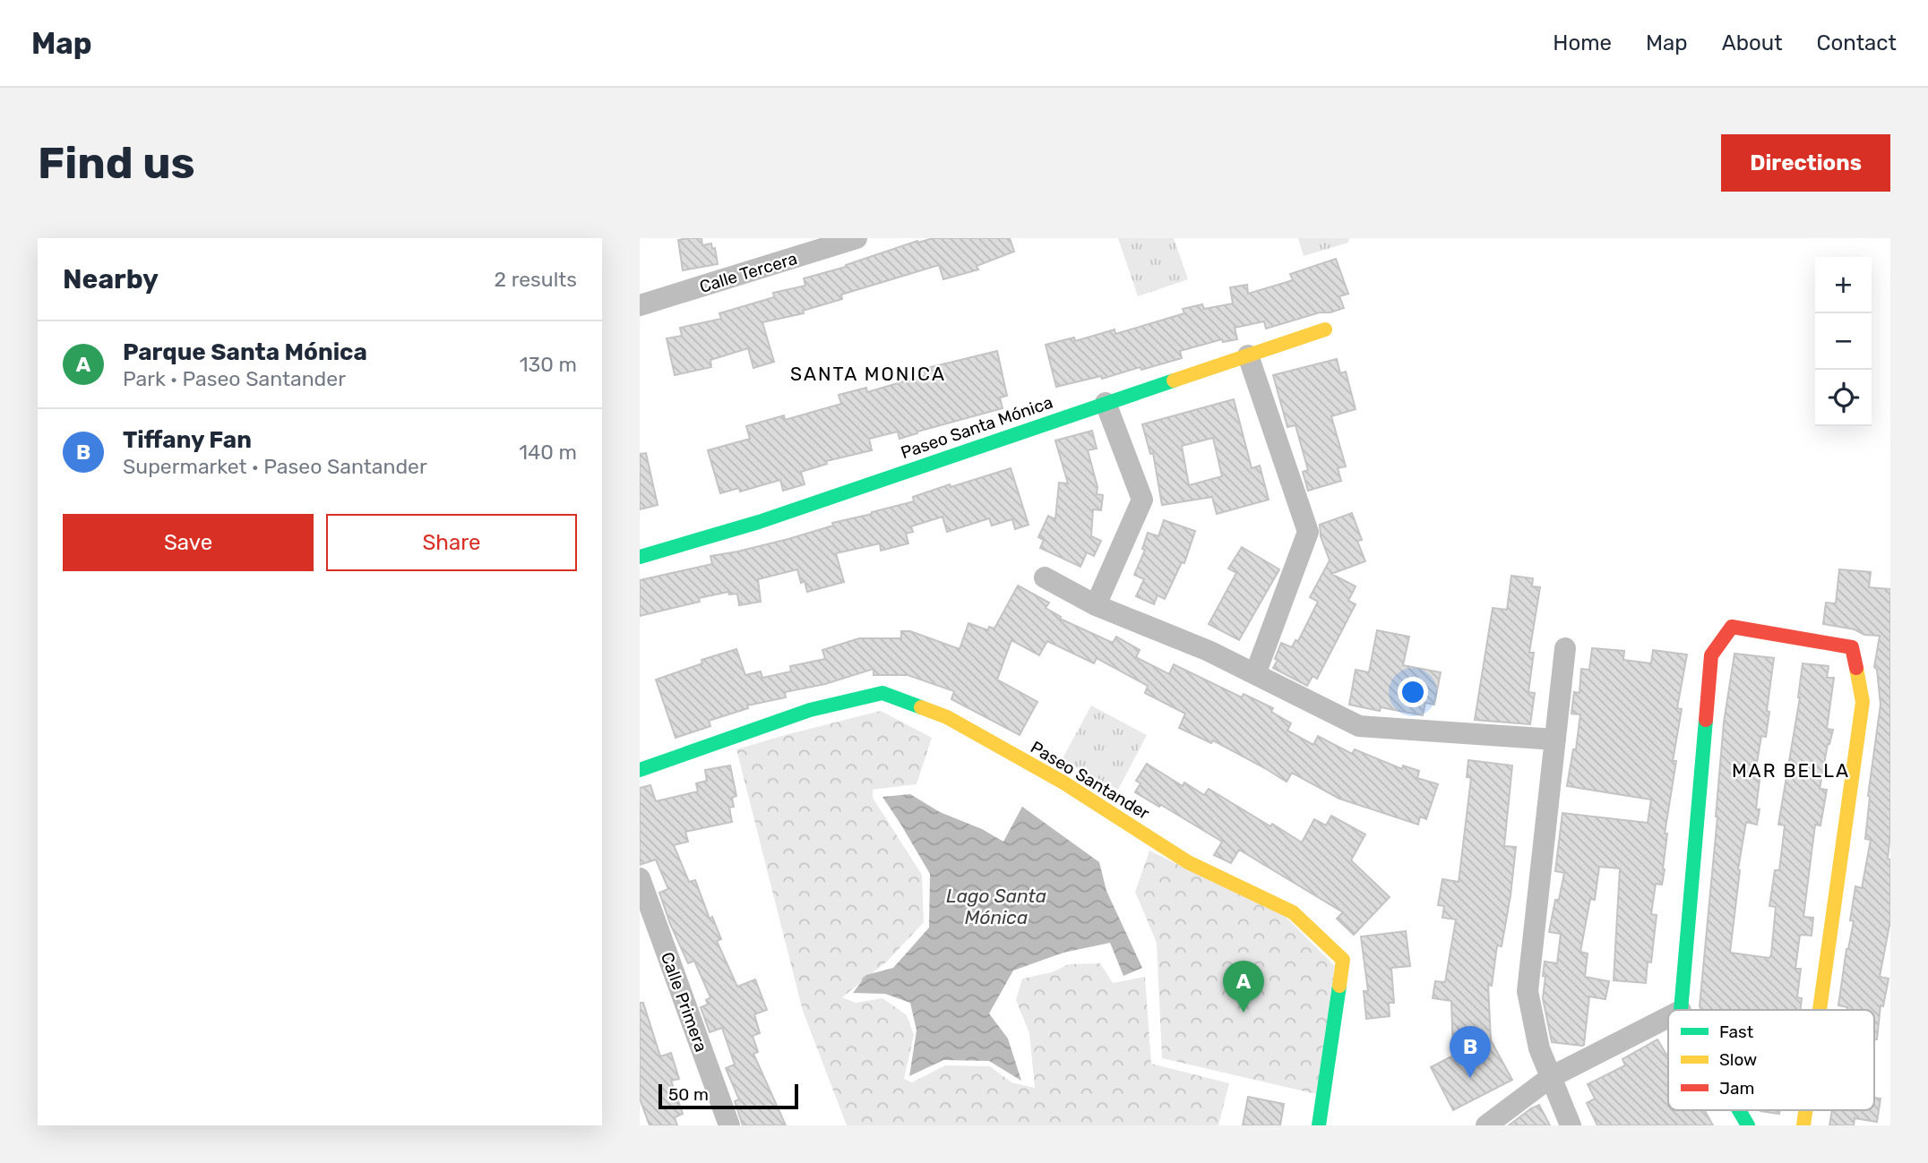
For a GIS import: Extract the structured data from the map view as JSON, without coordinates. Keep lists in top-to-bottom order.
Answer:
{
  "streets": {
    "street": [
      "Calle Tercera",
      "Paseo Santa Mónica",
      "Paseo Santander",
      "Calle Primera"
    ]
  },
  "districts": ["SANTA MONICA", "MAR BELLA"],
  "water": ["Lago Santa Mónica"],
  "legend": ["Fast", "Slow", "Jam"],
  "scale_bar": "50 m",
  "page": {
    "header": "Map",
    "nav": [
      "Home",
      "Map",
      "About",
      "Contact"
    ],
    "buttons": [
      "Directions",
      ["Save", "Share"]
    ],
    "title": "Find us",
    "heading": ["Nearby", "2 results"],
    "map_buttons": ["+", "−"],
    "list": [
      {
        "mark": "A",
        "name": "Parque Santa Mónica",
        "note": "Park · Paseo Santander",
        "value": "130 m"
      },
      {
        "mark": "B",
        "name": "Tiffany Fan",
        "note": "Supermarket · Paseo Santander",
        "value": "140 m"
      }
    ],
    "pins": ["A", "B"],
    "scale": "50 m"
  }
}
